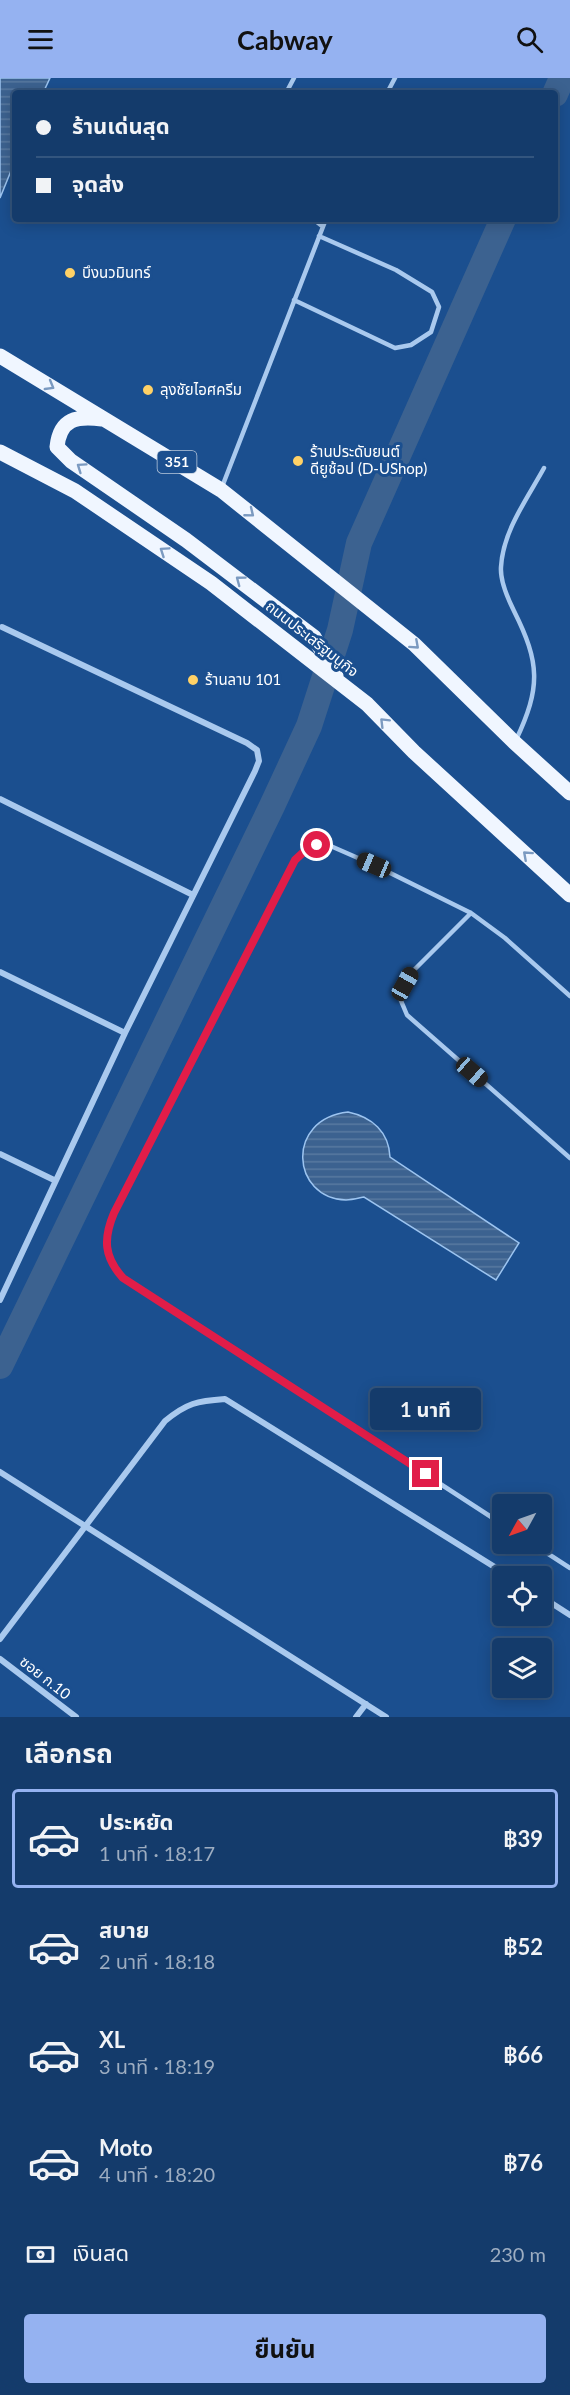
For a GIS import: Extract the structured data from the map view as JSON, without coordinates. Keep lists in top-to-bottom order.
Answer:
{
  "streets": {
    "main road": ["351", "ถนนประเสริฐมนูกิจ"],
    "street": ["ซอย ก.10"]
  },
  "places": [
    "บึงนวมินทร์",
    "ลุงชัยไอศครีม",
    "ร้านประดับยนต์ ดียูช้อป (D-UShop)",
    "ร้านลาบ 101"
  ],
  "north": "bottom left",
  "page": {
    "header": "Cabway",
    "banner": ["ร้านเด่นสุด", "จุดส่ง"],
    "bubble": "1 นาที",
    "heading": "เลือกรถ",
    "list": [
      {
        "name": "ประหยัด",
        "note": "1 นาที · 18:17",
        "value": "฿39"
      },
      {
        "name": "สบาย",
        "note": "2 นาที · 18:18",
        "value": "฿52"
      },
      {
        "name": "XL",
        "note": "3 นาที · 18:19",
        "value": "฿66"
      },
      {
        "name": "Moto",
        "note": "4 นาที · 18:20",
        "value": "฿76"
      }
    ],
    "pay": ["เงินสด", "230 m"],
    "buttons": "ยืนยัน"
  }
}
